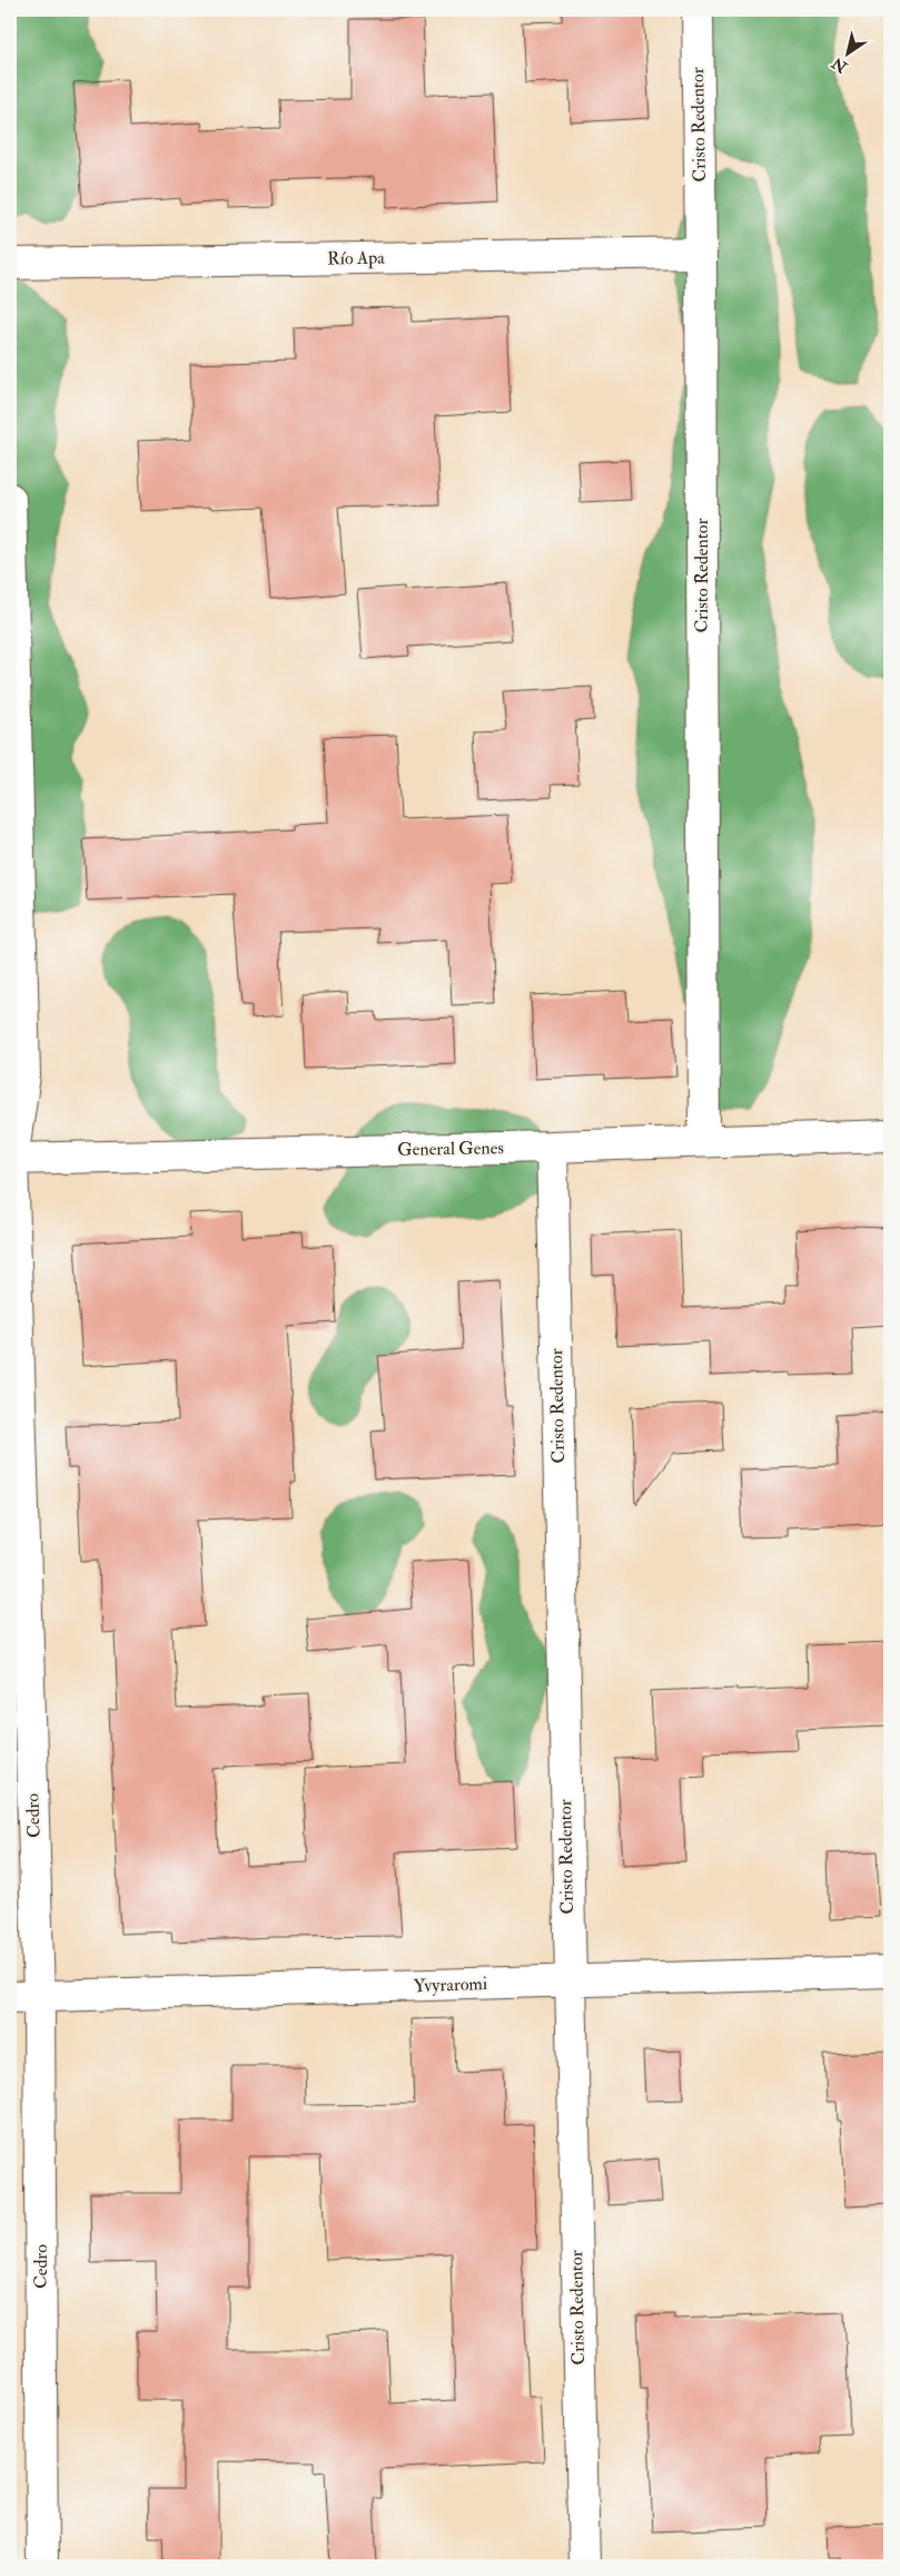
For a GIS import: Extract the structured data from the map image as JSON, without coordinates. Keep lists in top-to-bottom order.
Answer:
{
  "streets": {
    "street": [
      "Cristo Redentor",
      "Río Apa",
      "General Genes",
      "Cedro",
      "Yvyraromi"
    ]
  },
  "crossings": [
    ["Cristo Redentor", "Río Apa"],
    ["Cristo Redentor", "General Genes"],
    ["Cristo Redentor", "Yvyraromi"],
    ["General Genes", "Cedro"],
    ["Cedro", "Yvyraromi"]
  ],
  "north": "bottom left"
}
